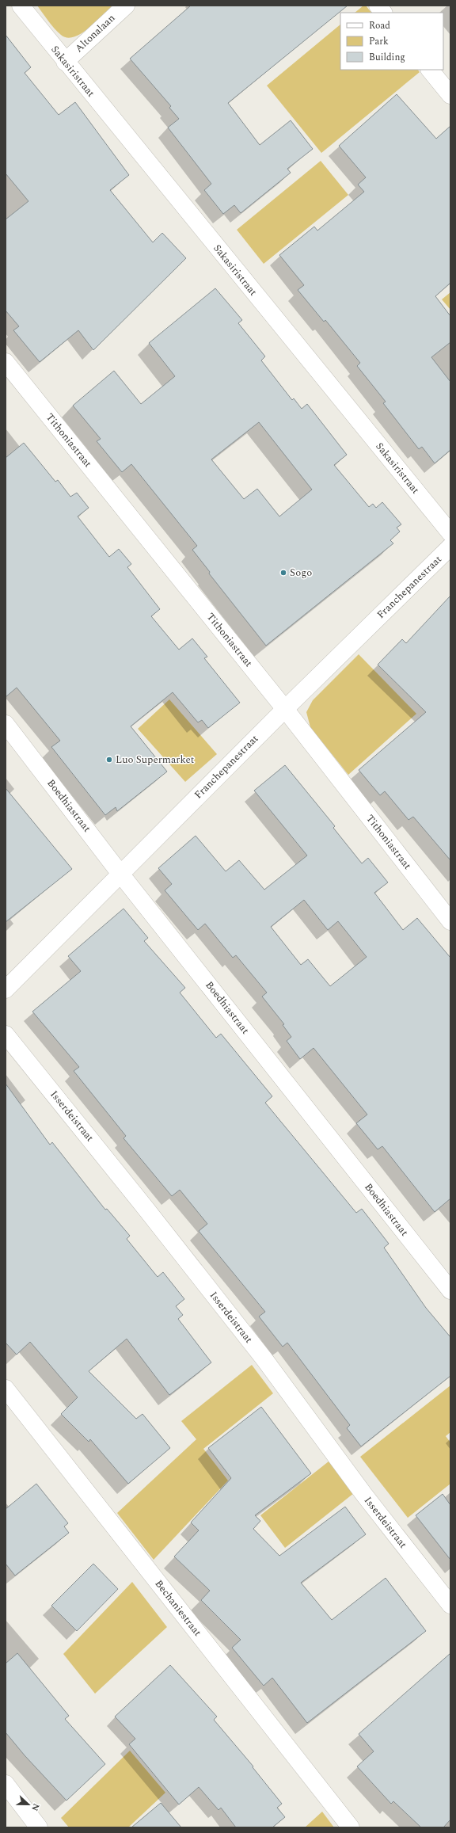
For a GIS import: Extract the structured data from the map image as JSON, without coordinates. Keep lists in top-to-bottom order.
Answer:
{
  "streets": {
    "street": [
      "Altonalaan",
      "Sakasiristraat",
      "Tithoniastraat",
      "Franchepanestraat",
      "Boedhiastraat",
      "Isserdeistraat",
      "Bechaniestraat"
    ]
  },
  "crossings": [
    ["Altonalaan", "Sakasiristraat"],
    ["Tithoniastraat", "Franchepanestraat"],
    ["Franchepanestraat", "Boedhiastraat"]
  ],
  "places": ["Sogo", "Luo Supermarket"],
  "legend": ["Road", "Park", "Building"],
  "north": "right"
}
